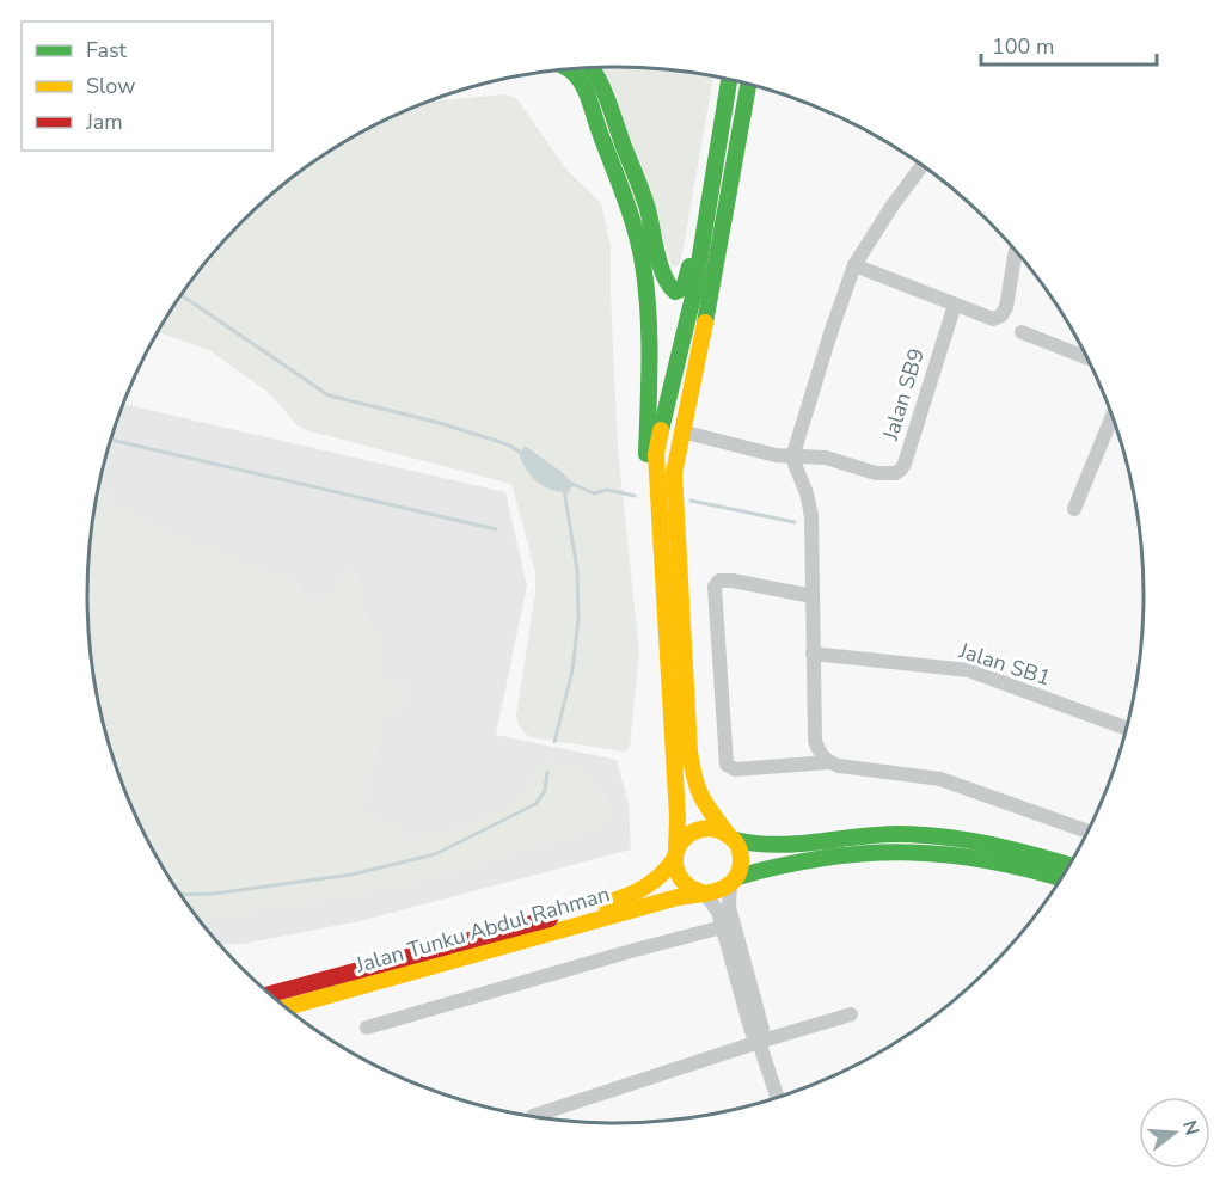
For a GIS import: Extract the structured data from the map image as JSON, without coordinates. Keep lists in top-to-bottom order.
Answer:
{
  "streets": {
    "main road": ["Jalan Tunku Abdul Rahman"],
    "street": ["Jalan SB9", "Jalan SB1"]
  },
  "legend": ["Fast", "Slow", "Jam"],
  "scale_bar": "100 m",
  "north": "right"
}
